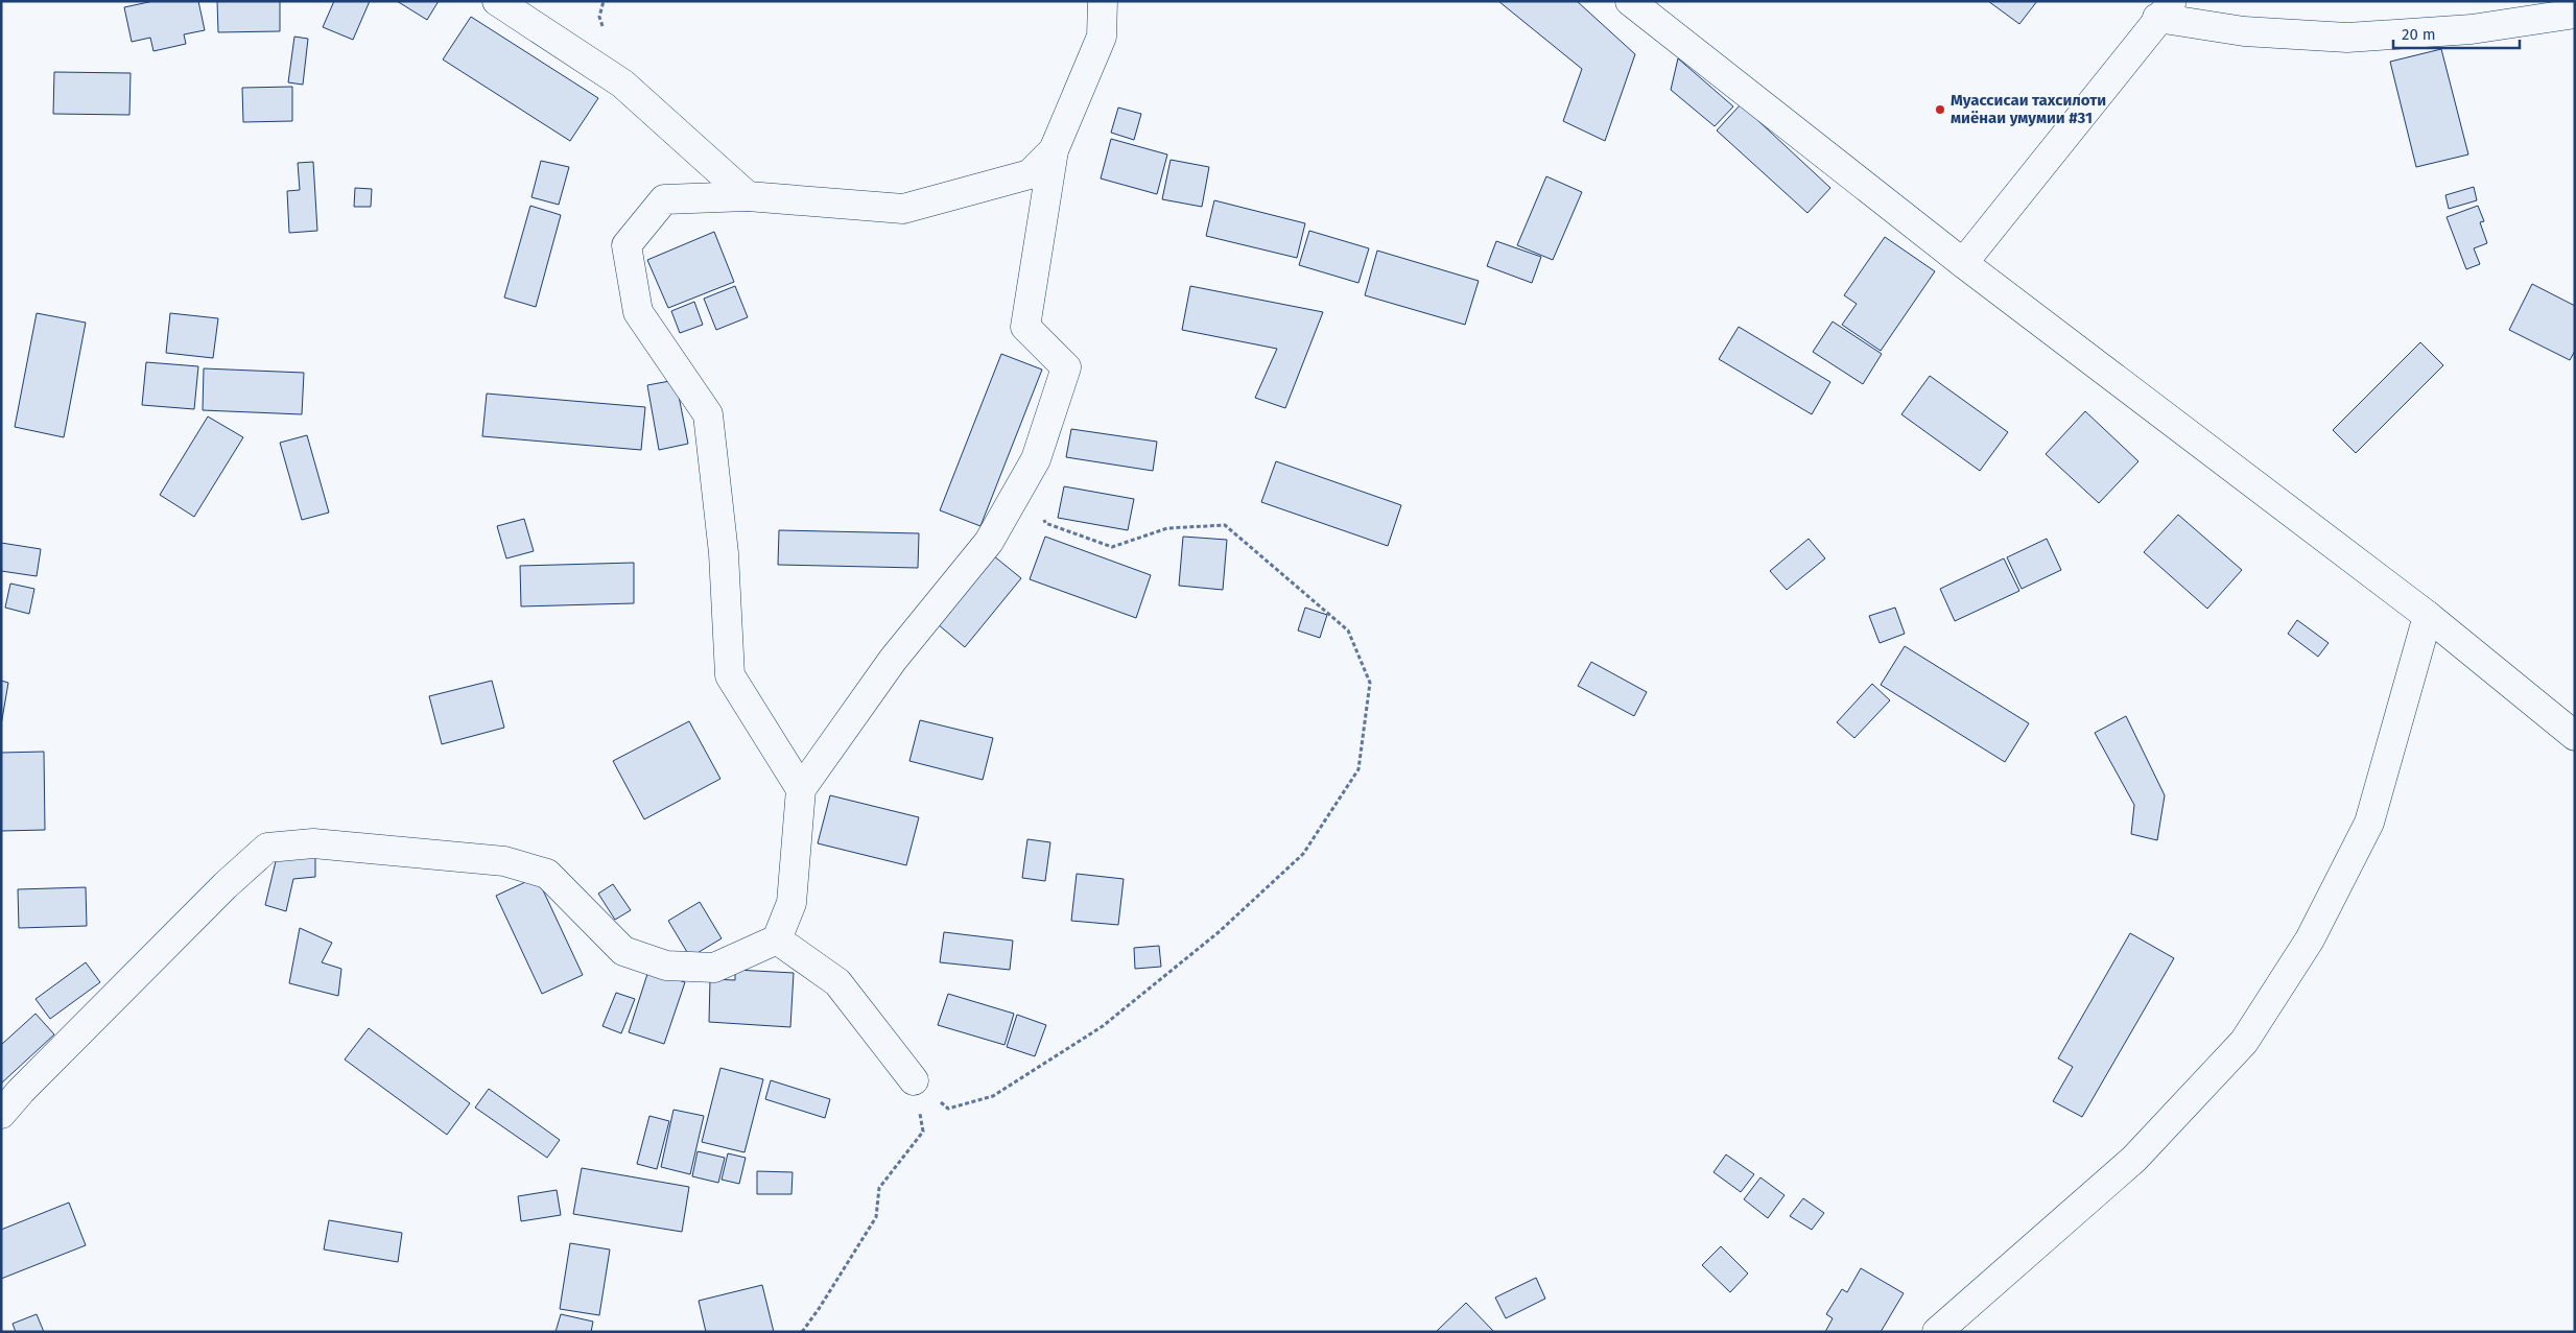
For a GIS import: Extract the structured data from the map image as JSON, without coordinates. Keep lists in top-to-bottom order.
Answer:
{
  "places": ["Муассисаи тахсилоти миёнаи умумии #31"],
  "scale_bar": "20 m"
}
